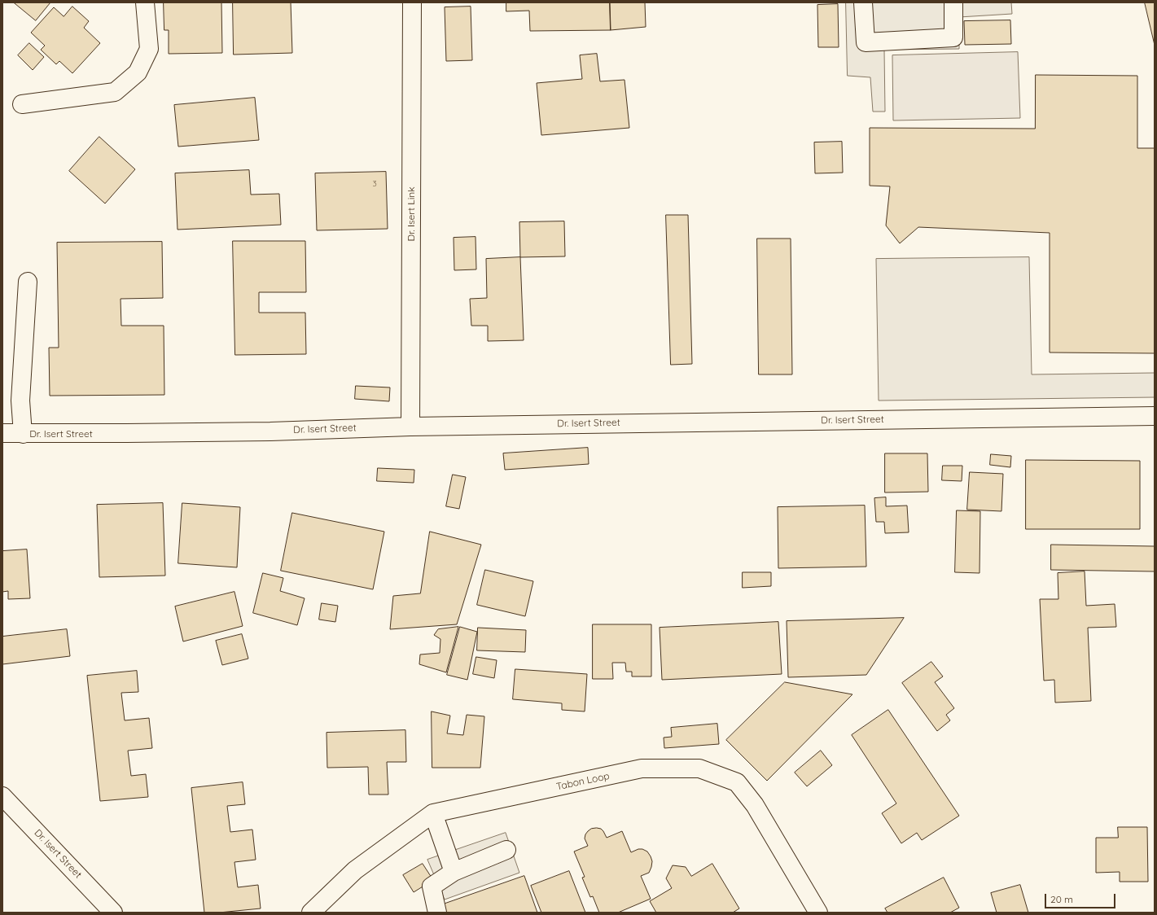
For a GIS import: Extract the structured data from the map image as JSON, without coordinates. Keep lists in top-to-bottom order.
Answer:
{
  "streets": {
    "street": ["Dr. Isert Link", "Dr. Isert Street", "Tabon Loop"]
  },
  "crossings": [
    ["Dr. Isert Link", "Dr. Isert Street"]
  ],
  "house_numbers": ["3"],
  "scale_bar": "20 m"
}
